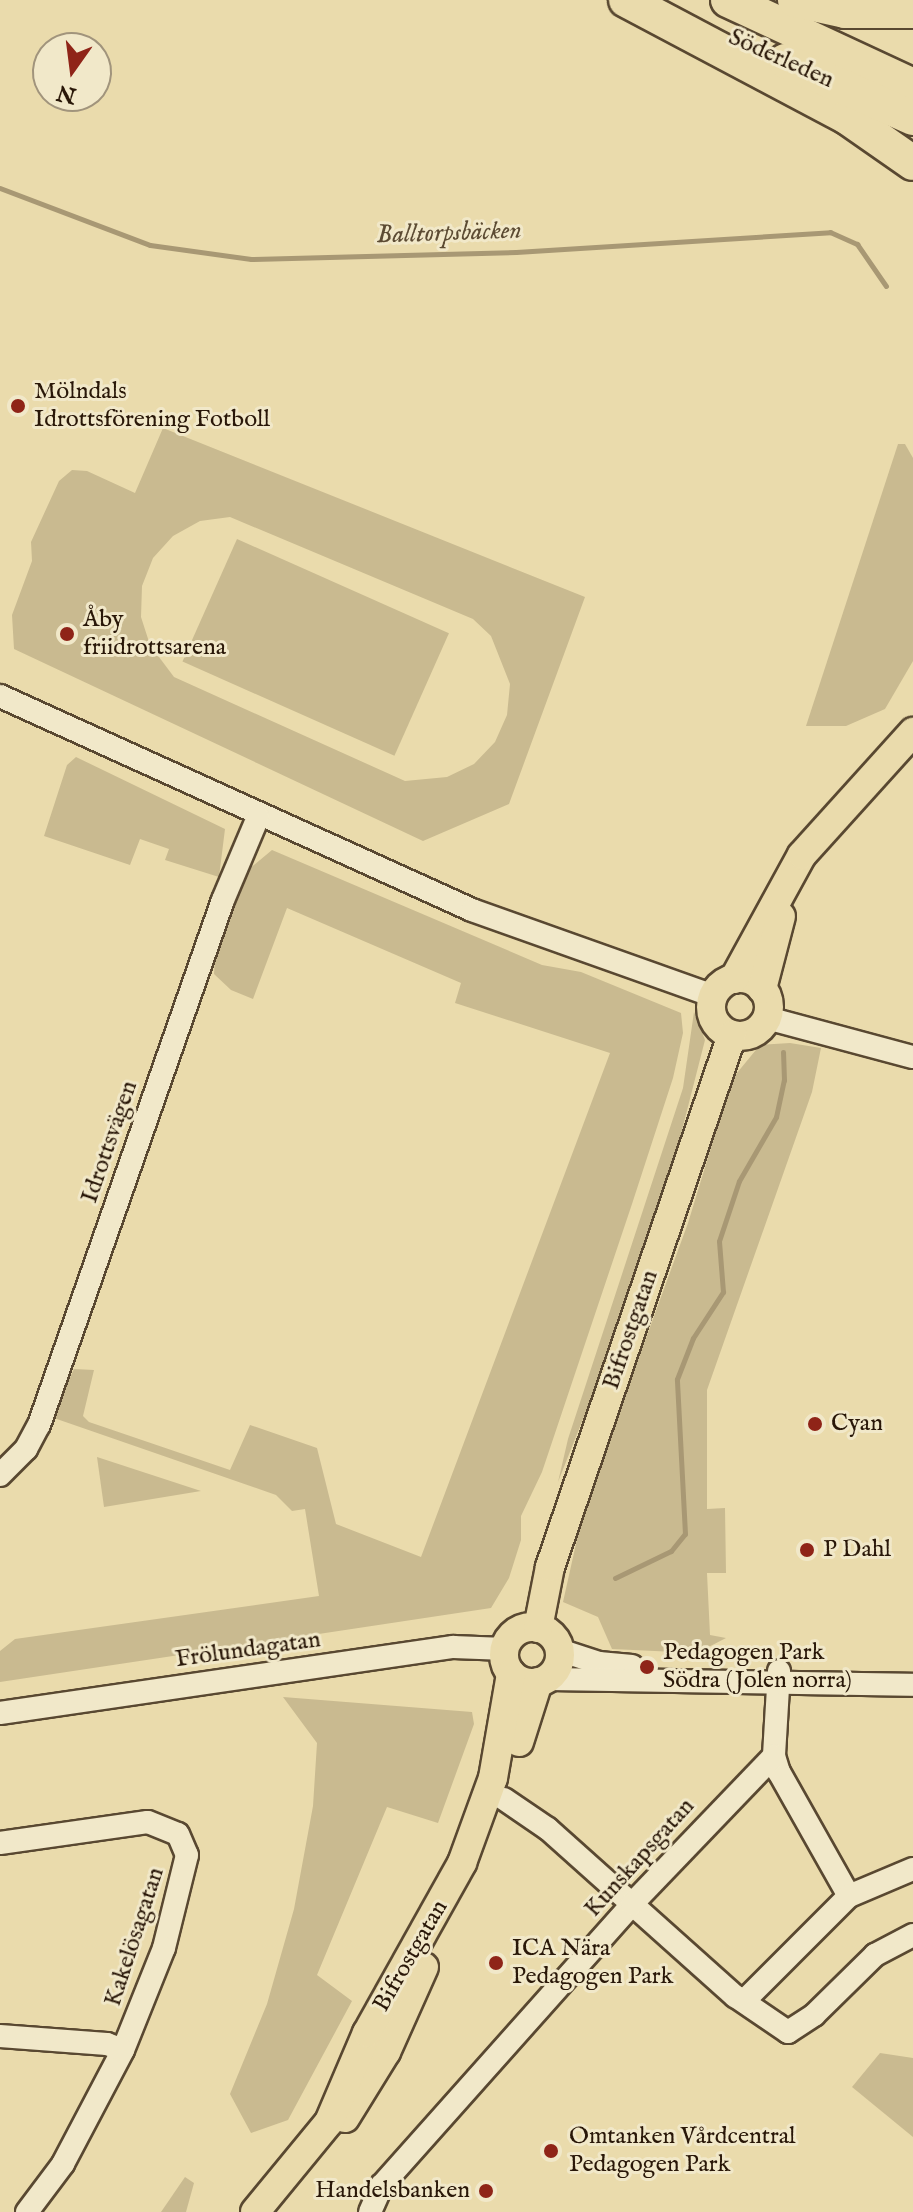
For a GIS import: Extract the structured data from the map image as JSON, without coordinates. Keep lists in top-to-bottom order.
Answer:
{
  "streets": {
    "highway": ["Söderleden"],
    "main road": ["Bifrostgatan"],
    "street": [
      "Idrottsvägen",
      "Frölundagatan",
      "Kunskapsgatan",
      "Kakelösagatan"
    ]
  },
  "crossings": [
    ["Bifrostgatan", "Frölundagatan"]
  ],
  "water": ["Balltorpsbäcken"],
  "places": [
    "Mölndals Idrottsförening Fotboll",
    "Åby friidrottsarena",
    "Cyan",
    "P Dahl",
    "Pedagogen Park Södra (Jolen norra)",
    "ICA Nära Pedagogen Park",
    "Omtanken Vårdcentral Pedagogen Park",
    "Handelsbanken"
  ],
  "north": "bottom"
}
